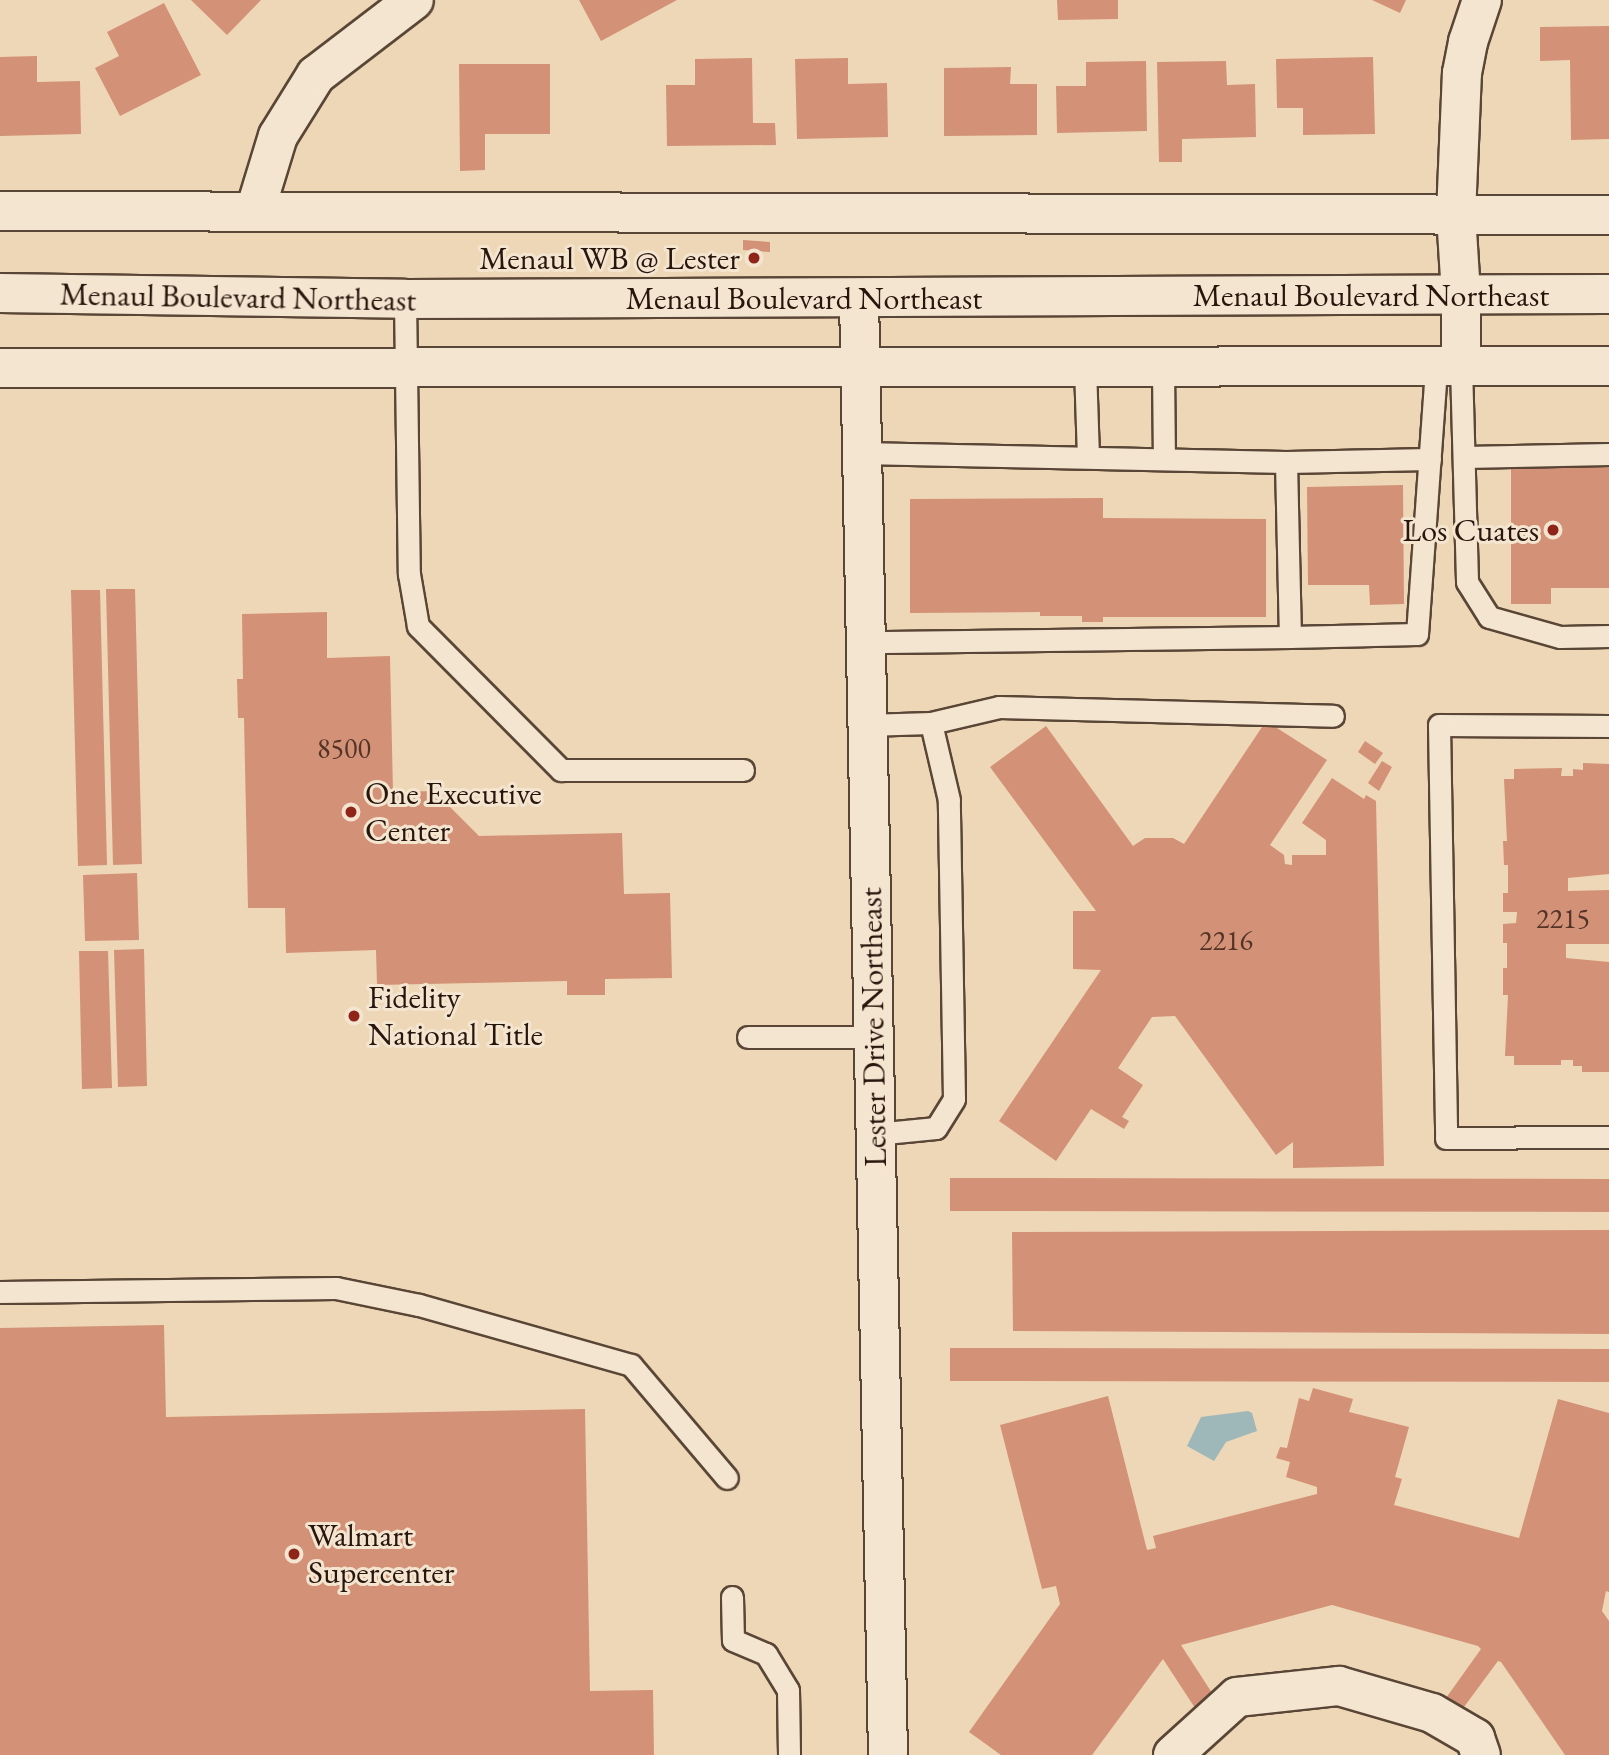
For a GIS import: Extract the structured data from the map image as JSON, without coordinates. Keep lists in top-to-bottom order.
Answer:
{
  "streets": {
    "street": ["Menaul Boulevard Northeast", "Lester Drive Northeast"]
  },
  "crossings": [
    ["Menaul Boulevard Northeast", "Lester Drive Northeast"]
  ],
  "places": [
    "Menaul WB @ Lester",
    "Los Cuates",
    "One Executive Center",
    "Fidelity National Title",
    "Walmart Supercenter"
  ],
  "house_numbers": ["8500", "2215", "2216"]
}
